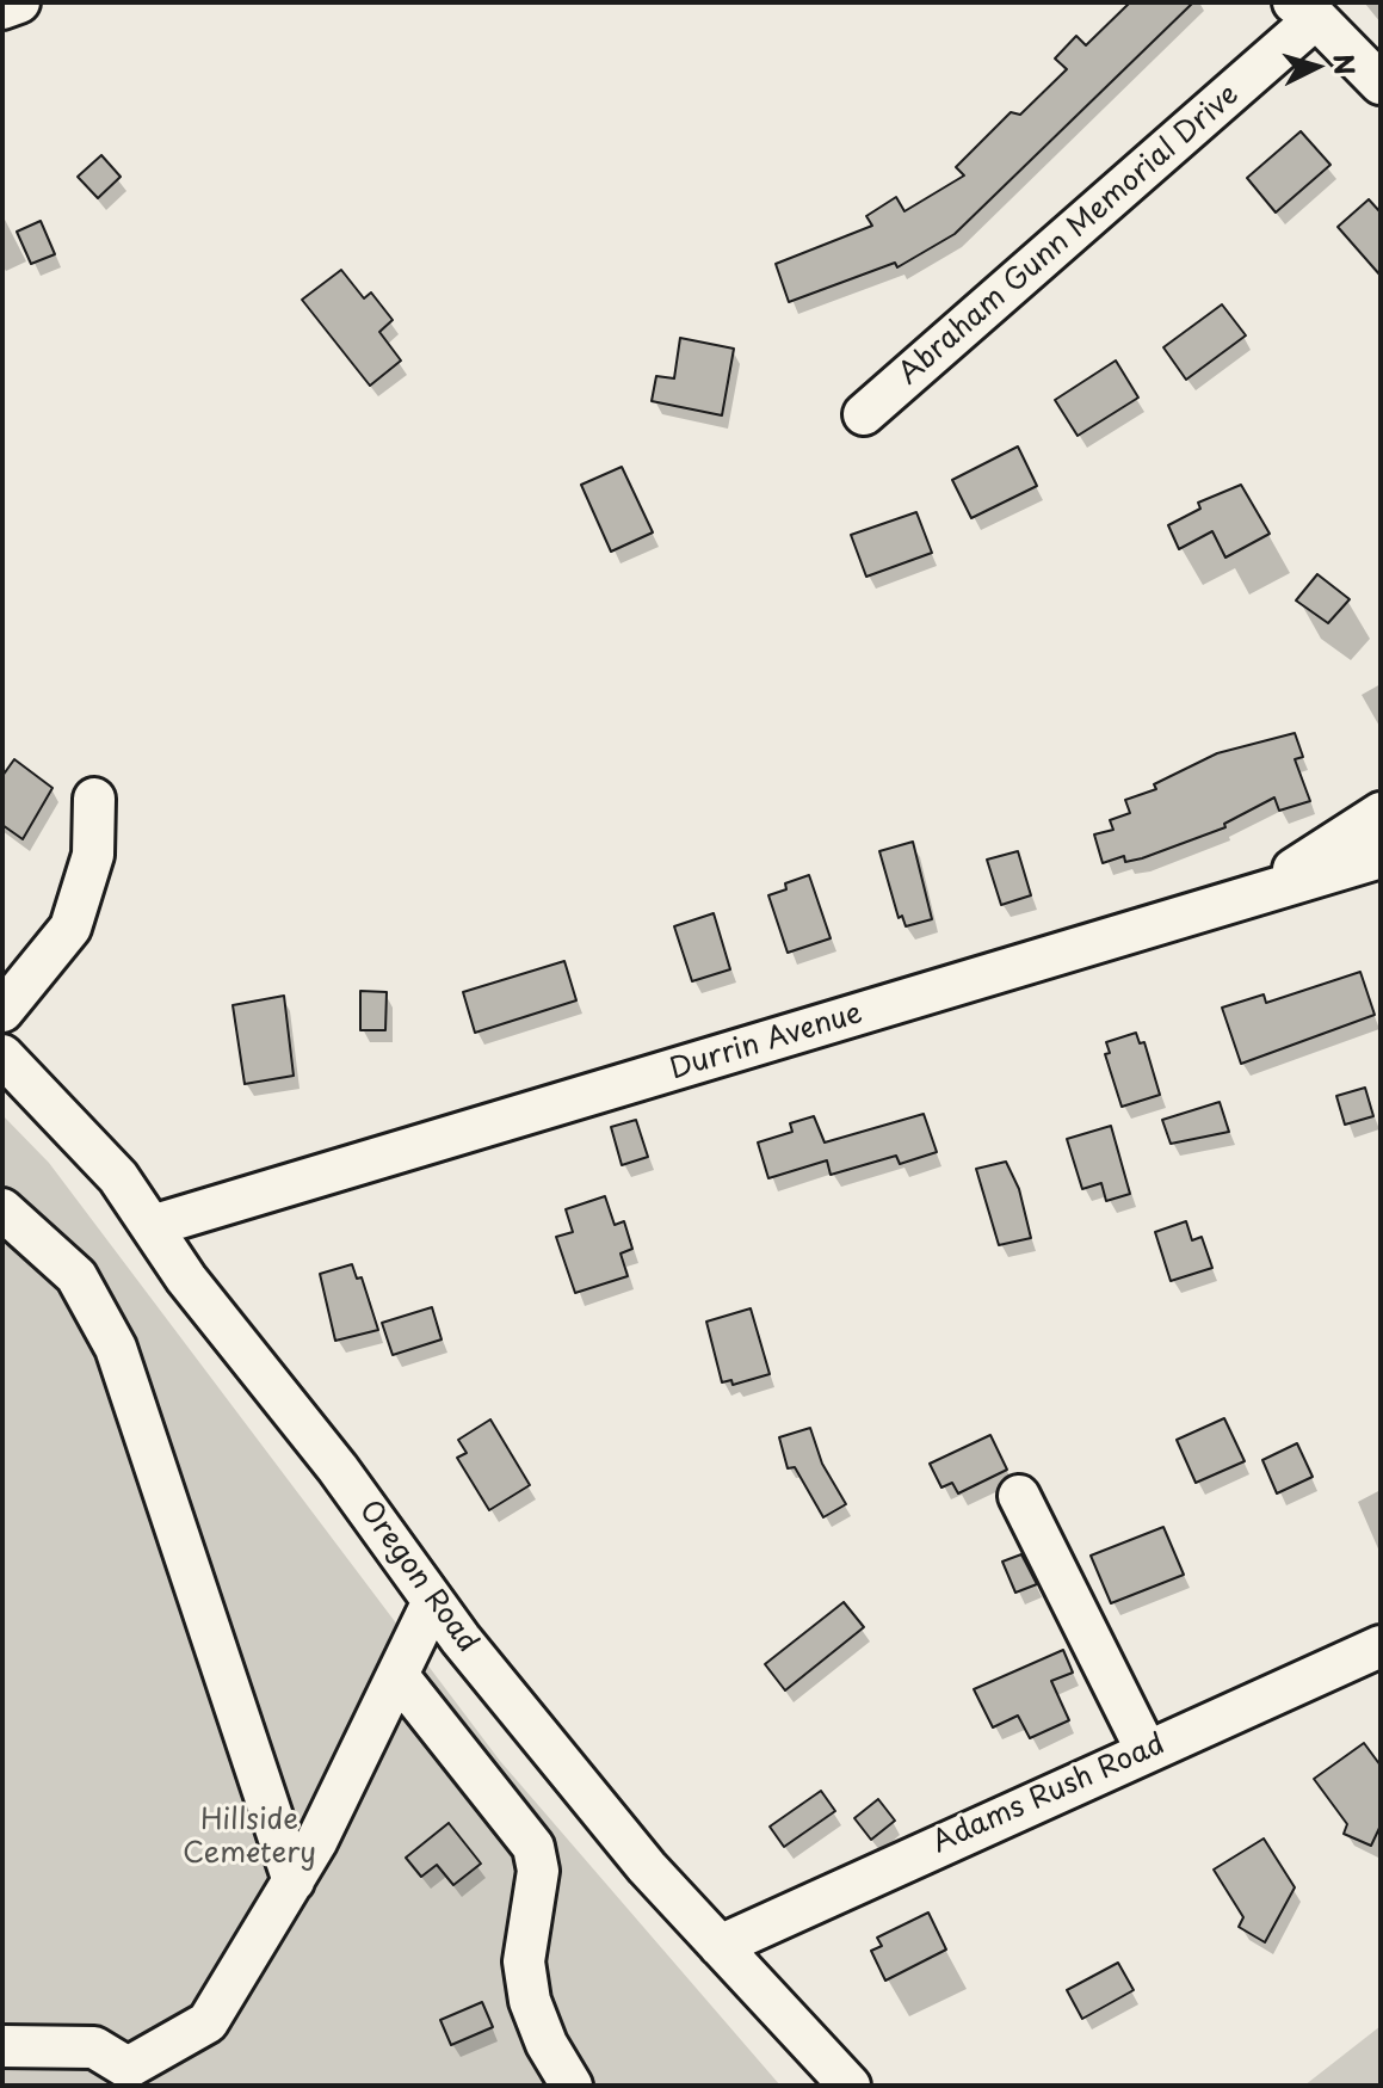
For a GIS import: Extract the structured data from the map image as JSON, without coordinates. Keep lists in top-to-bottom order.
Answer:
{
  "streets": {
    "street": [
      "Abraham Gunn Memorial Drive",
      "Durrin Avenue",
      "Oregon Road",
      "Adams Rush Road"
    ]
  },
  "crossings": [
    ["Durrin Avenue", "Oregon Road"],
    ["Oregon Road", "Adams Rush Road"]
  ],
  "parks": ["Hillside Cemetery"],
  "north": "right"
}
